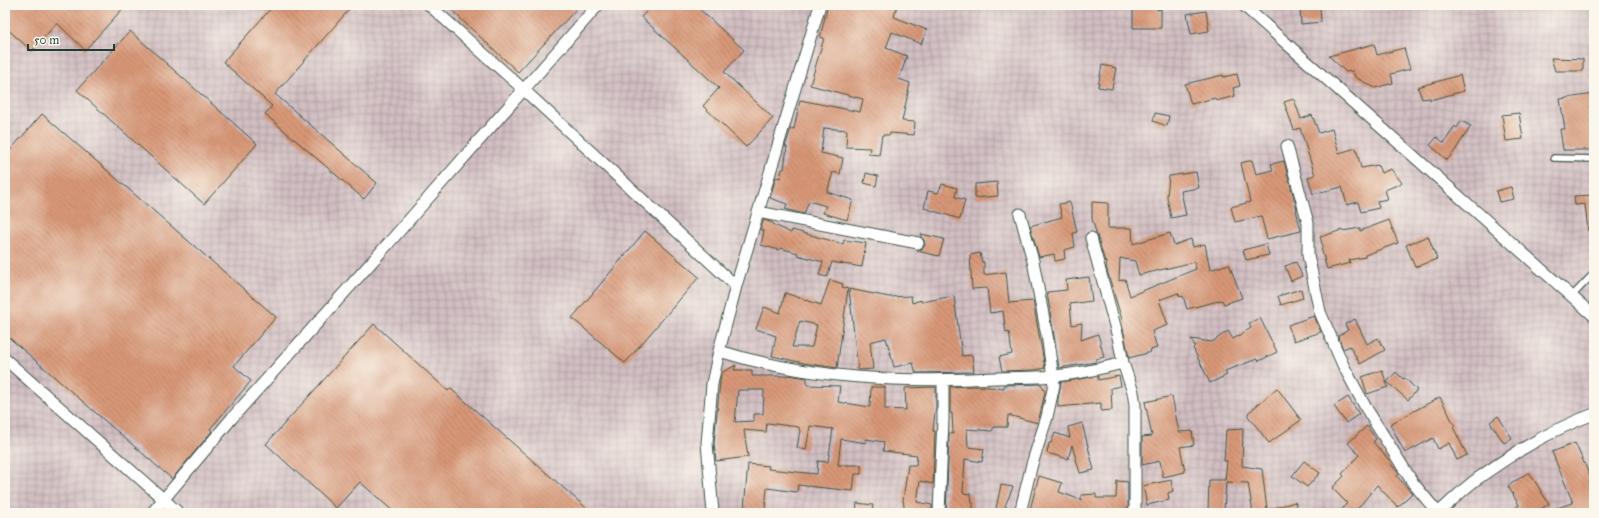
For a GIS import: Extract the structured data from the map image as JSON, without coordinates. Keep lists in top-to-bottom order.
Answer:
{
  "scale_bar": "50 m"
}
